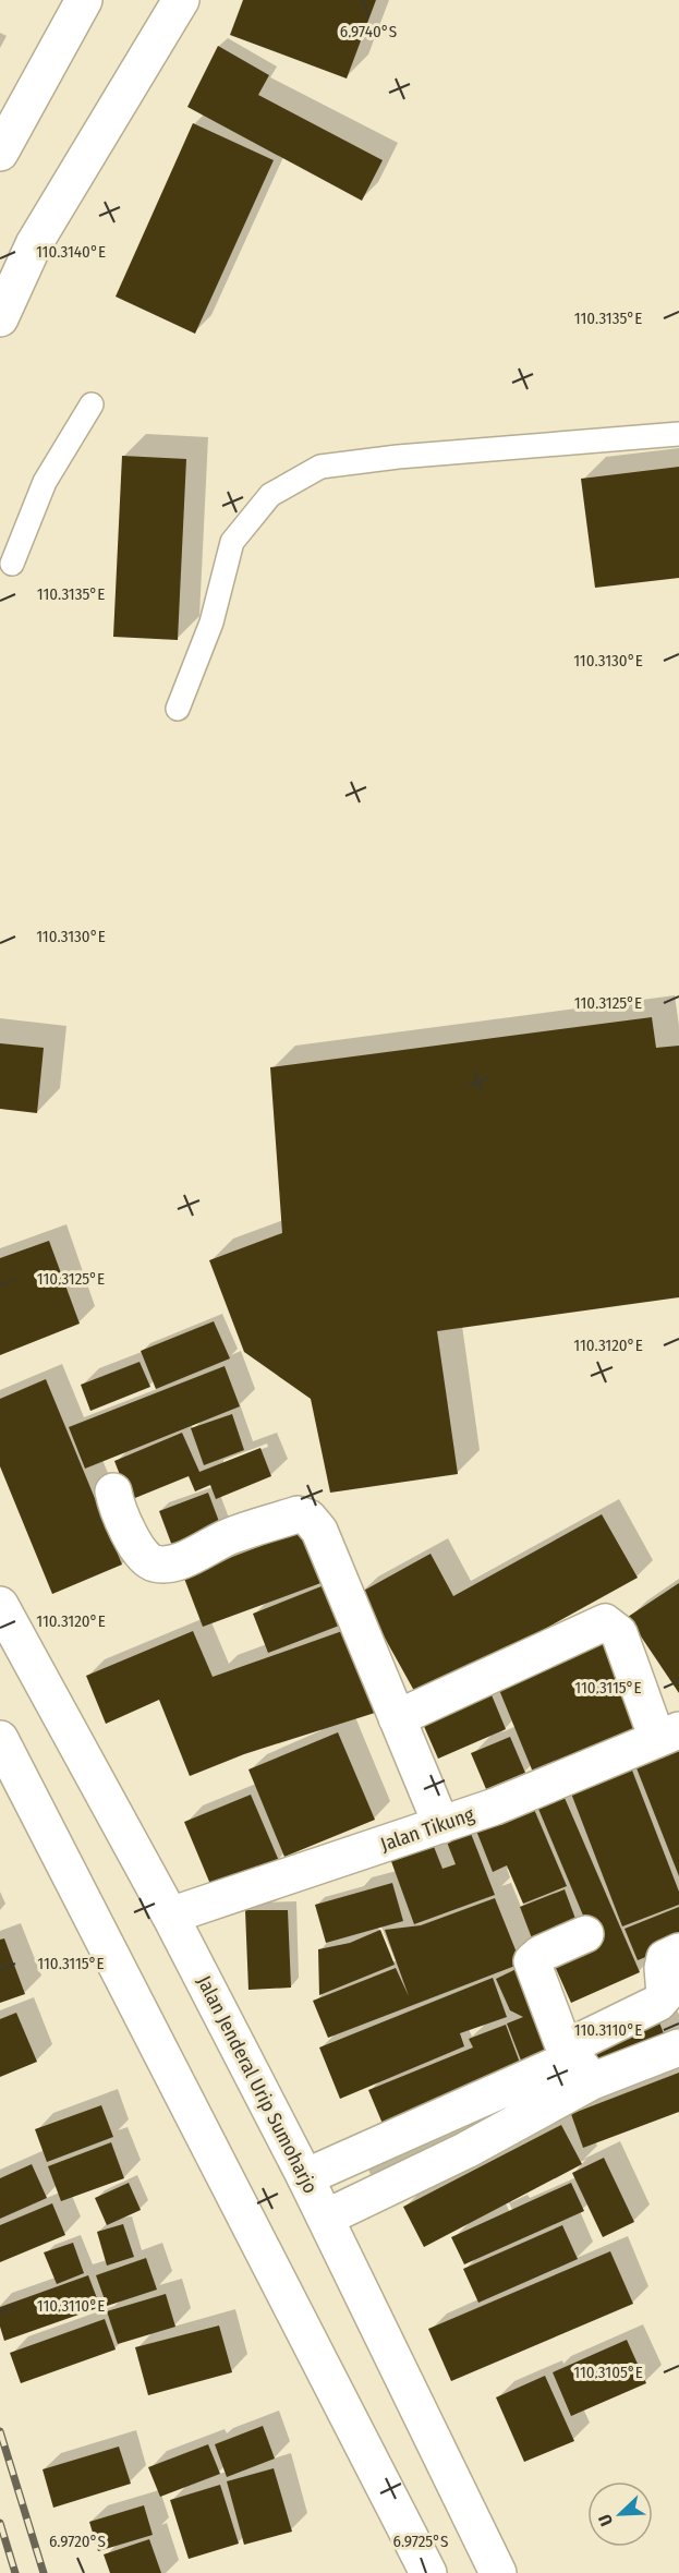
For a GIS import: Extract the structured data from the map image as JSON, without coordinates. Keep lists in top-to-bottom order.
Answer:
{
  "streets": {
    "main road": ["Jalan Tikung", "Jalan Jenderal Urip Sumoharjo"]
  },
  "crossings": [
    ["Jalan Tikung", "Jalan Jenderal Urip Sumoharjo"]
  ],
  "north": "bottom left",
  "coordinates": [
    "6.9740°S",
    "110.3140°E",
    "110.3135°E",
    "110.3130°E",
    "110.3125°E",
    "110.3120°E",
    "110.3115°E",
    "110.3110°E",
    "110.3105°E",
    "6.9720°S",
    "6.9725°S"
  ]
}
